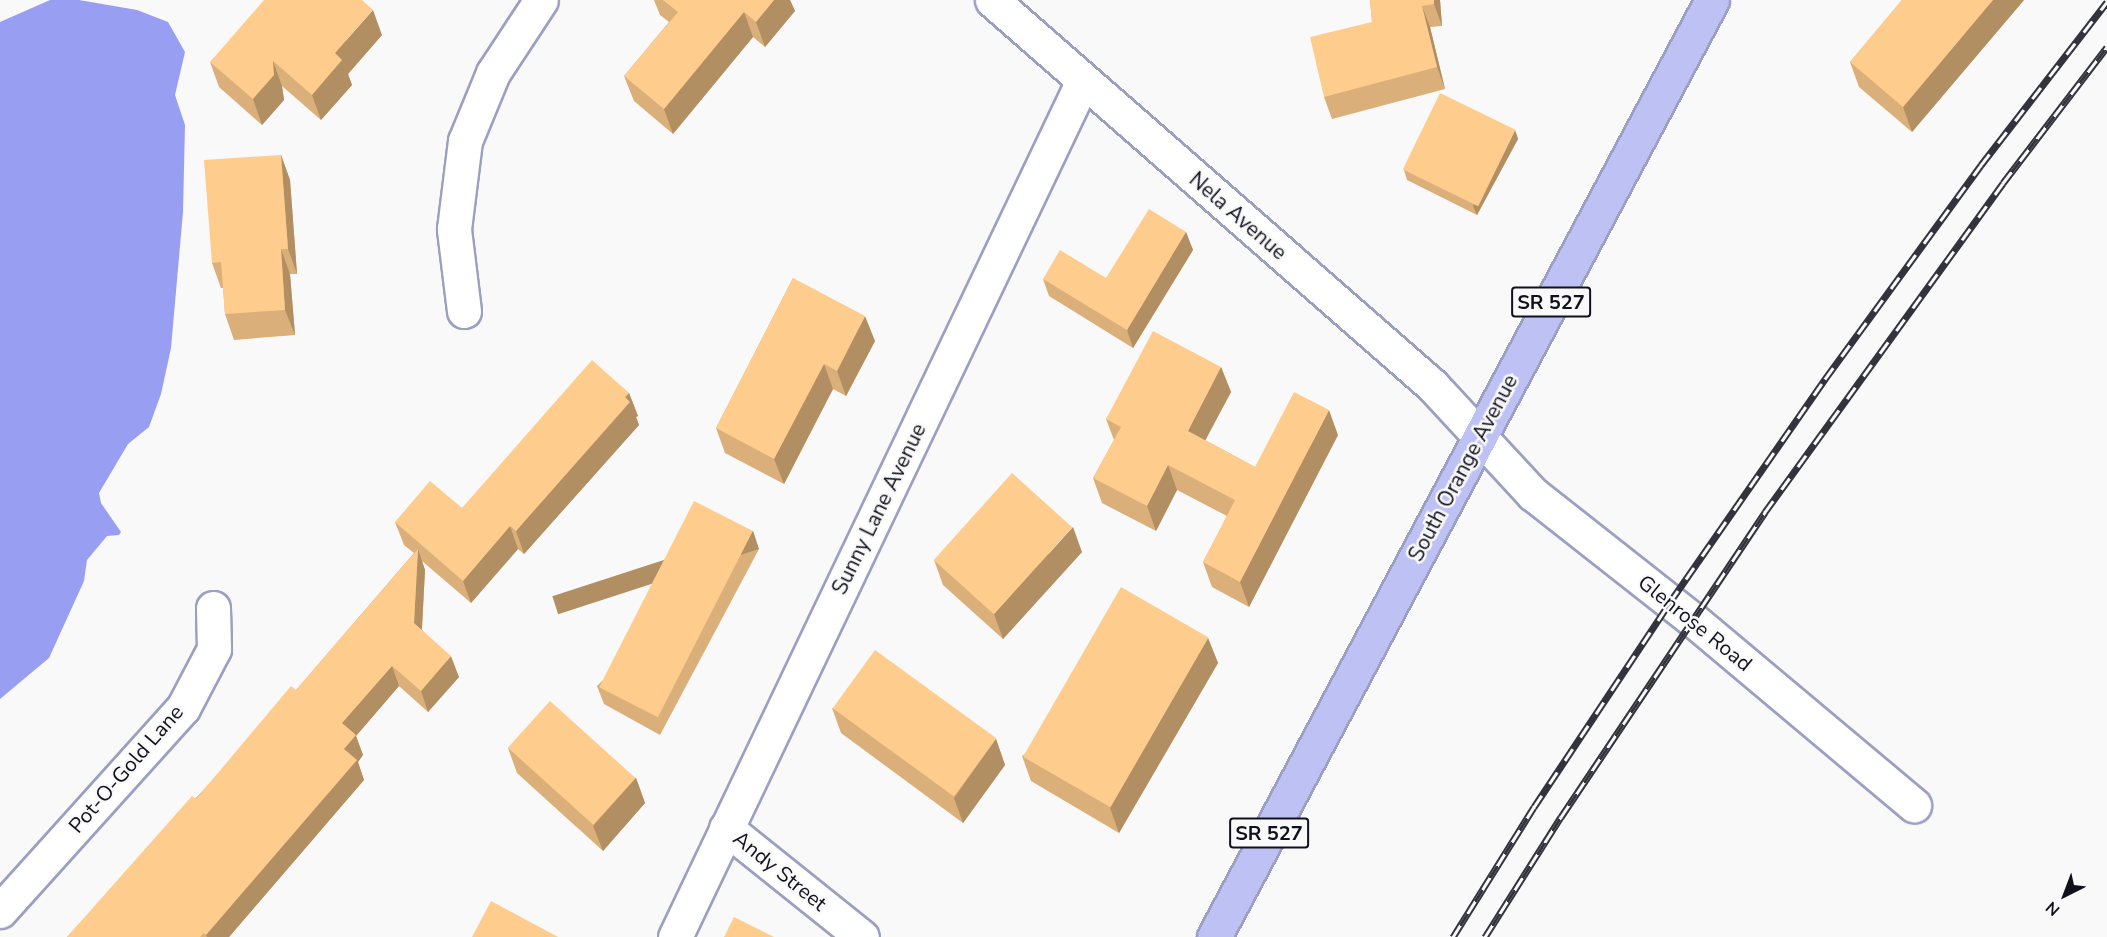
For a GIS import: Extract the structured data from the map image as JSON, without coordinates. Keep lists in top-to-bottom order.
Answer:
{
  "streets": {
    "main road": ["SR 527", "South Orange Avenue"],
    "street": [
      "Nela Avenue",
      "Sunny Lane Avenue",
      "Glenrose Road",
      "Pot-O-Gold Lane",
      "Andy Street"
    ]
  },
  "crossings": [
    ["Nela Avenue", "South Orange Avenue"],
    ["Nela Avenue", "Sunny Lane Avenue"],
    ["Nela Avenue", "Glenrose Road"],
    ["South Orange Avenue", "Glenrose Road"],
    ["Sunny Lane Avenue", "Andy Street"]
  ],
  "north": "bottom left"
}
